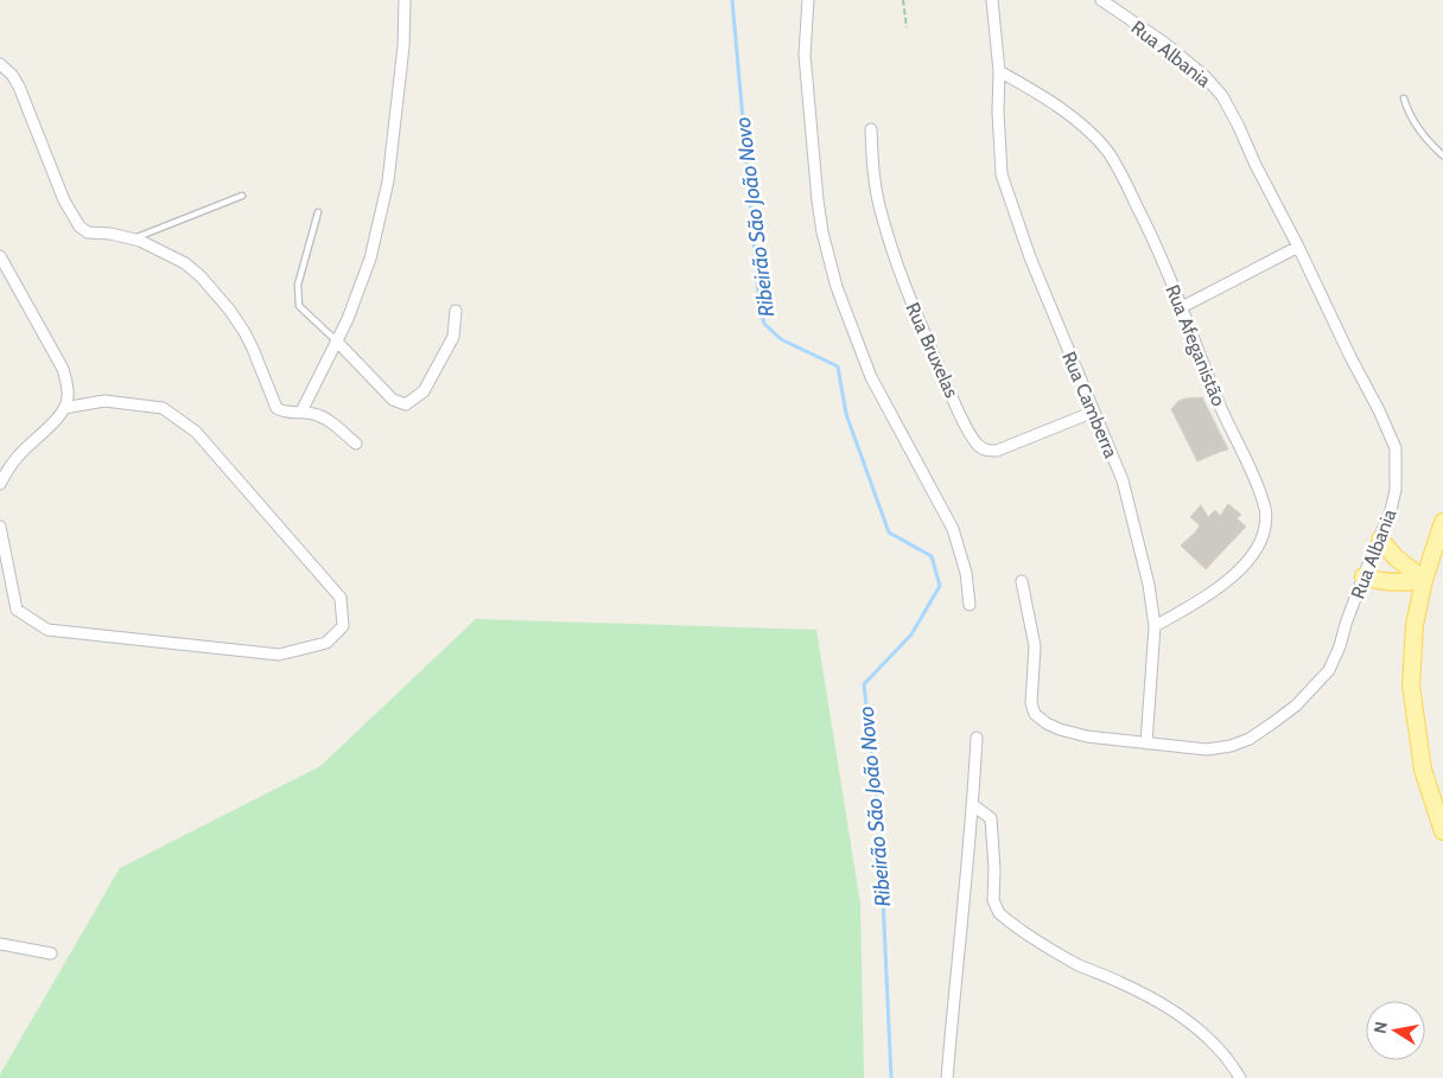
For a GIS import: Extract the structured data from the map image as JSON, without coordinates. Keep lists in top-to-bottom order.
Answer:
{
  "streets": {
    "street": [
      "Rua Albania",
      "Rua Afeganistão",
      "Rua Bruxelas",
      "Rua Camberra"
    ]
  },
  "crossings": [
    ["Rua Albania", "Rua Camberra"],
    ["Rua Afeganistão", "Rua Camberra"],
    ["Rua Bruxelas", "Rua Camberra"]
  ],
  "water": ["Ribeirão São João Novo"],
  "north": "left"
}
